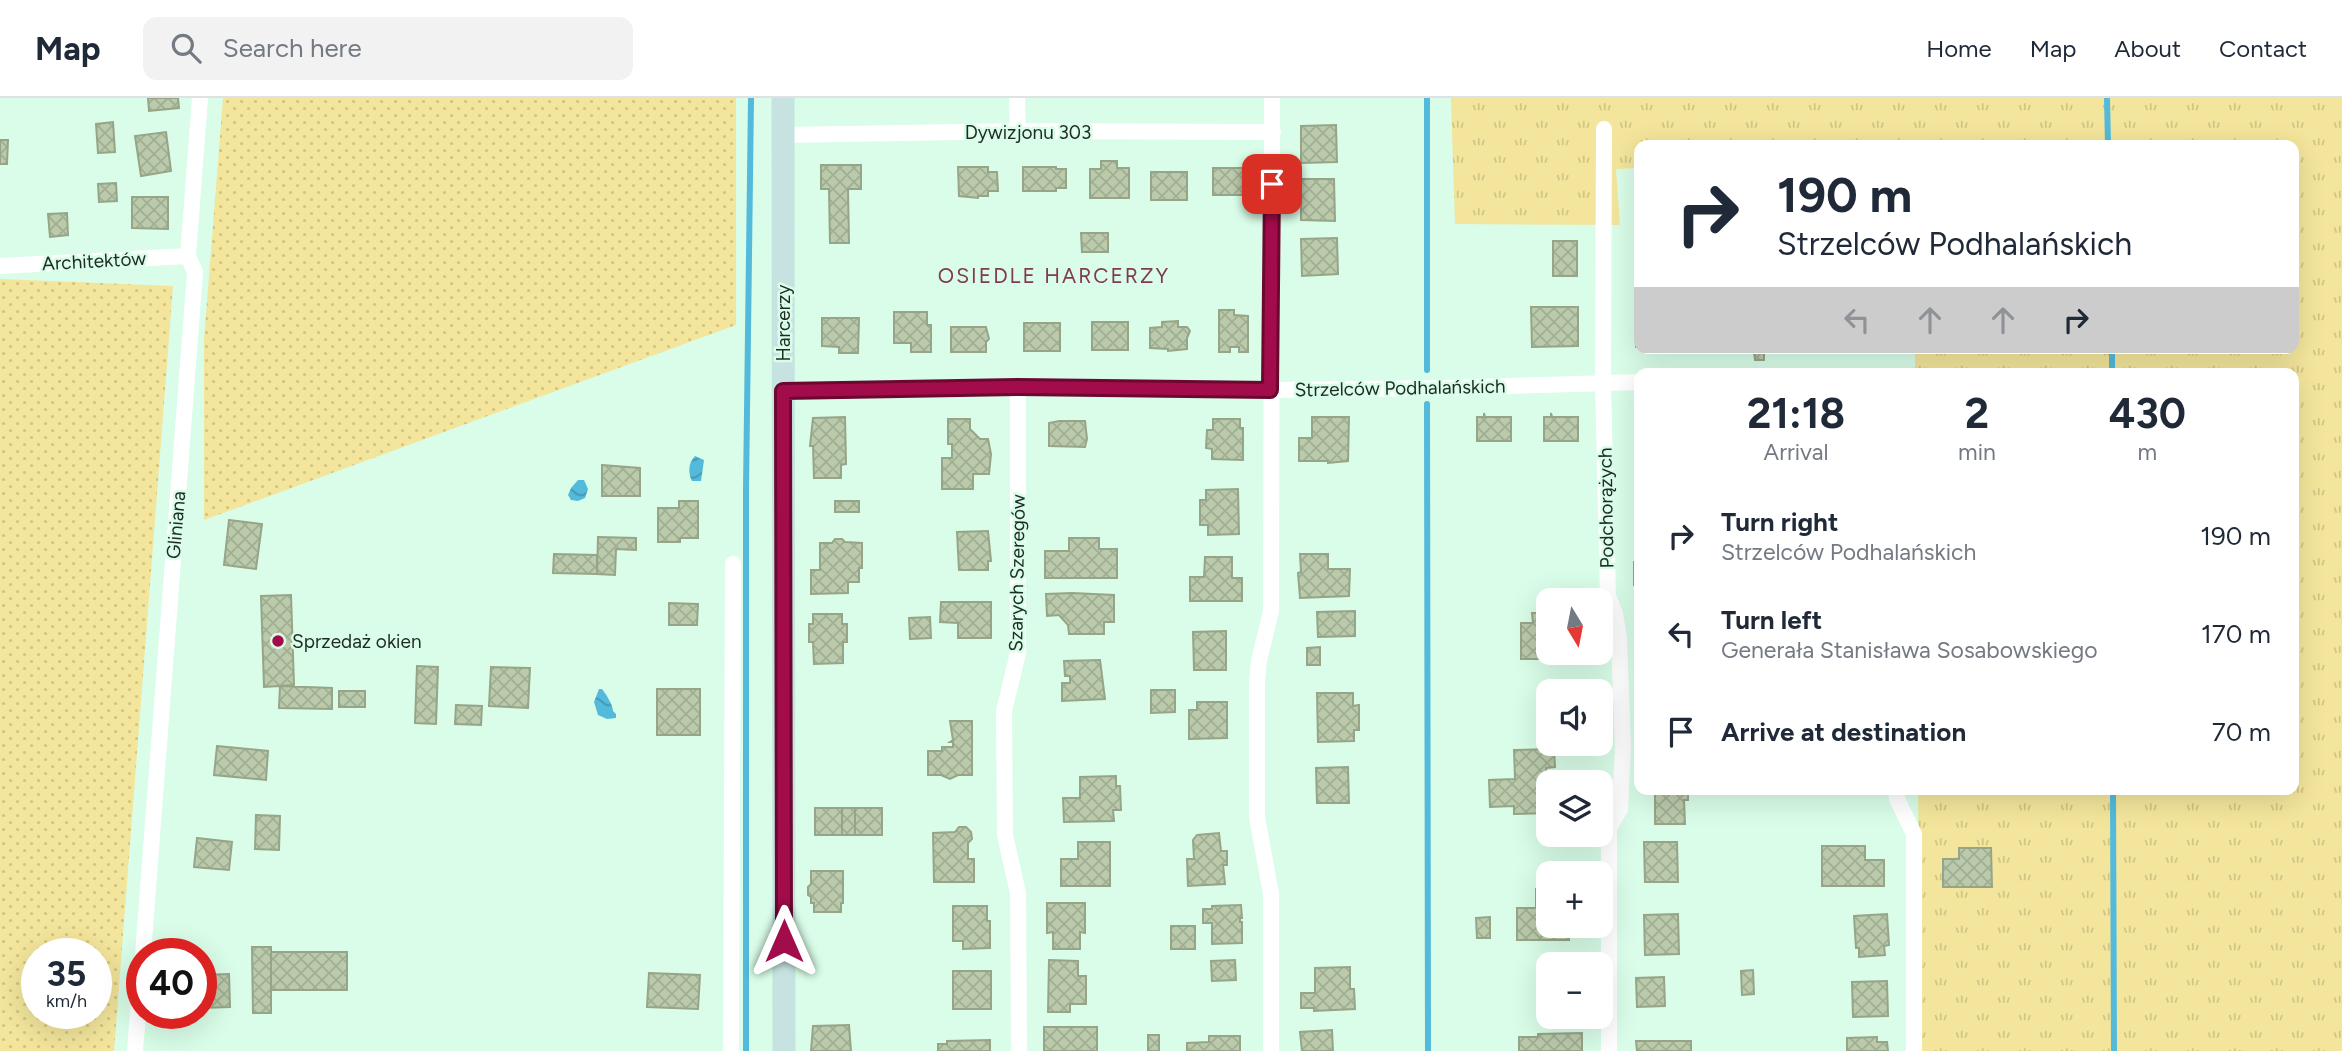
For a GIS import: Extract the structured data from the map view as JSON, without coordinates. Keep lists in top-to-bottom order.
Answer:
{
  "streets": {
    "street": [
      "Dywizjonu 303",
      "Architektów",
      "Harcerzy",
      "Strzelców Podhalańskich",
      "Podchorążych",
      "Gliniana",
      "Szarych Szeregów"
    ]
  },
  "crossings": [
    ["Dywizjonu 303", "Harcerzy"],
    ["Architektów", "Gliniana"],
    ["Harcerzy", "Strzelców Podhalańskich"],
    ["Strzelców Podhalańskich", "Podchorążych"],
    ["Strzelców Podhalańskich", "Szarych Szeregów"]
  ],
  "districts": ["OSIEDLE HARCERZY"],
  "places": ["Sprzedaż okien"],
  "north": "bottom",
  "page": {
    "header": "Map",
    "search": "Search here",
    "nav": [
      "Home",
      "Map",
      "About",
      "Contact"
    ],
    "turn": ["190 m", "Strzelców Podhalańskich"],
    "eta": [
      "21:18",
      "Arrival",
      "2",
      "min",
      "430",
      "m"
    ],
    "list": [
      {
        "name": "Turn right",
        "note": "Strzelców Podhalańskich",
        "value": "190 m"
      },
      {
        "name": "Turn left",
        "note": "Generała Stanisława Sosabowskiego",
        "value": "170 m"
      },
      {
        "name": "Arrive at destination",
        "value": "70 m"
      }
    ],
    "map_buttons": ["+", "−"],
    "speed": "35 km/h",
    "limit": "40"
  }
}
